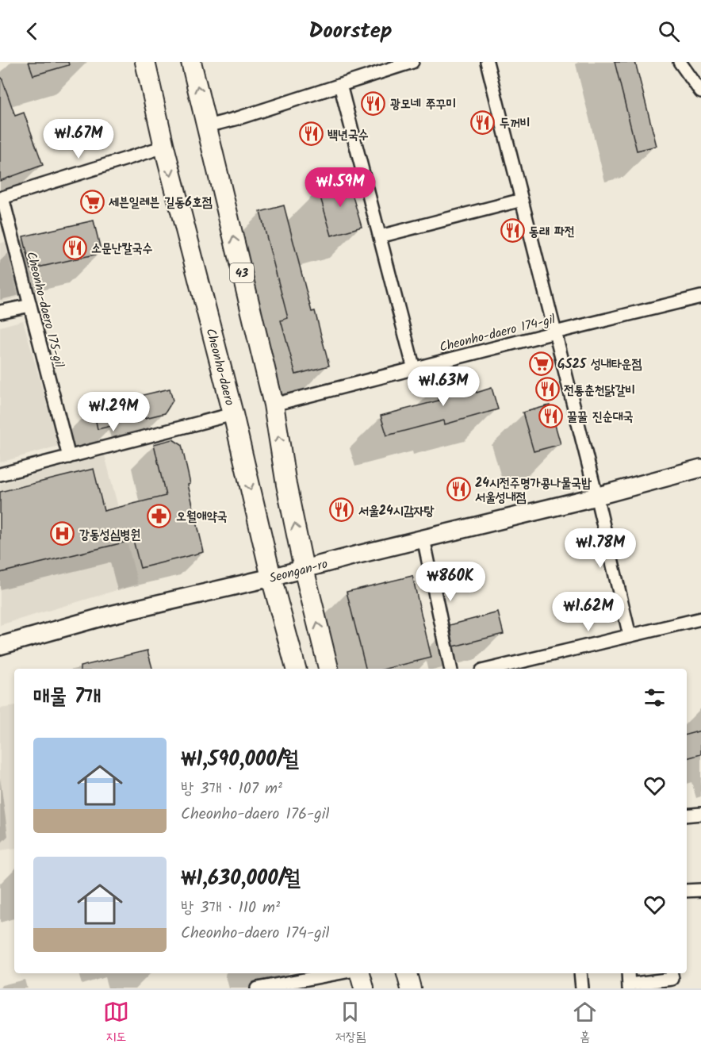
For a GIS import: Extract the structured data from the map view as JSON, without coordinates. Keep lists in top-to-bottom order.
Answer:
{
  "streets": {
    "main road": ["43", "Cheonho-daero"],
    "street": ["Cheonho-daero 175-gil", "Cheonho-daero 174-gil", "Seongan-ro"]
  },
  "crossings": [
    ["43", "Cheonho-daero 174-gil"],
    ["43", "Seongan-ro"],
    ["Cheonho-daero 175-gil", "Cheonho-daero"],
    ["Cheonho-daero", "Seongan-ro"]
  ],
  "places": {
    "restaurant": [
      "광모네 쭈꾸미",
      "두꺼비",
      "백년국수",
      "동래 파전",
      "소문난칼국수",
      "전통춘천닭갈비",
      "꿀꿀 진순대국",
      "24시전주명가콩나물국밥 서울성내점",
      "서울24시감자탕"
    ],
    "supermarket": ["세븐일레븐 길동6호점", "GS25 성내타운점"],
    "pharmacy": ["오월애약국"],
    "hospital": ["강동성심병원"]
  },
  "page": {
    "header": "Doorstep",
    "price": [
      "₩1.67M",
      "₩1.59M",
      "₩1.63M",
      "₩1.29M",
      "₩1.78M",
      "₩860K",
      "₩1.62M"
    ],
    "heading": "매물 7개",
    "list": [
      {
        "name": "₩1,590,000/월",
        "note": "방 3개 · 107 m² · Cheonho-daero 176-gil"
      },
      {
        "name": "₩1,630,000/월",
        "note": "방 3개 · 110 m² · Cheonho-daero 174-gil"
      }
    ],
    "tabs": ["지도", "저장됨", "홈"]
  }
}
